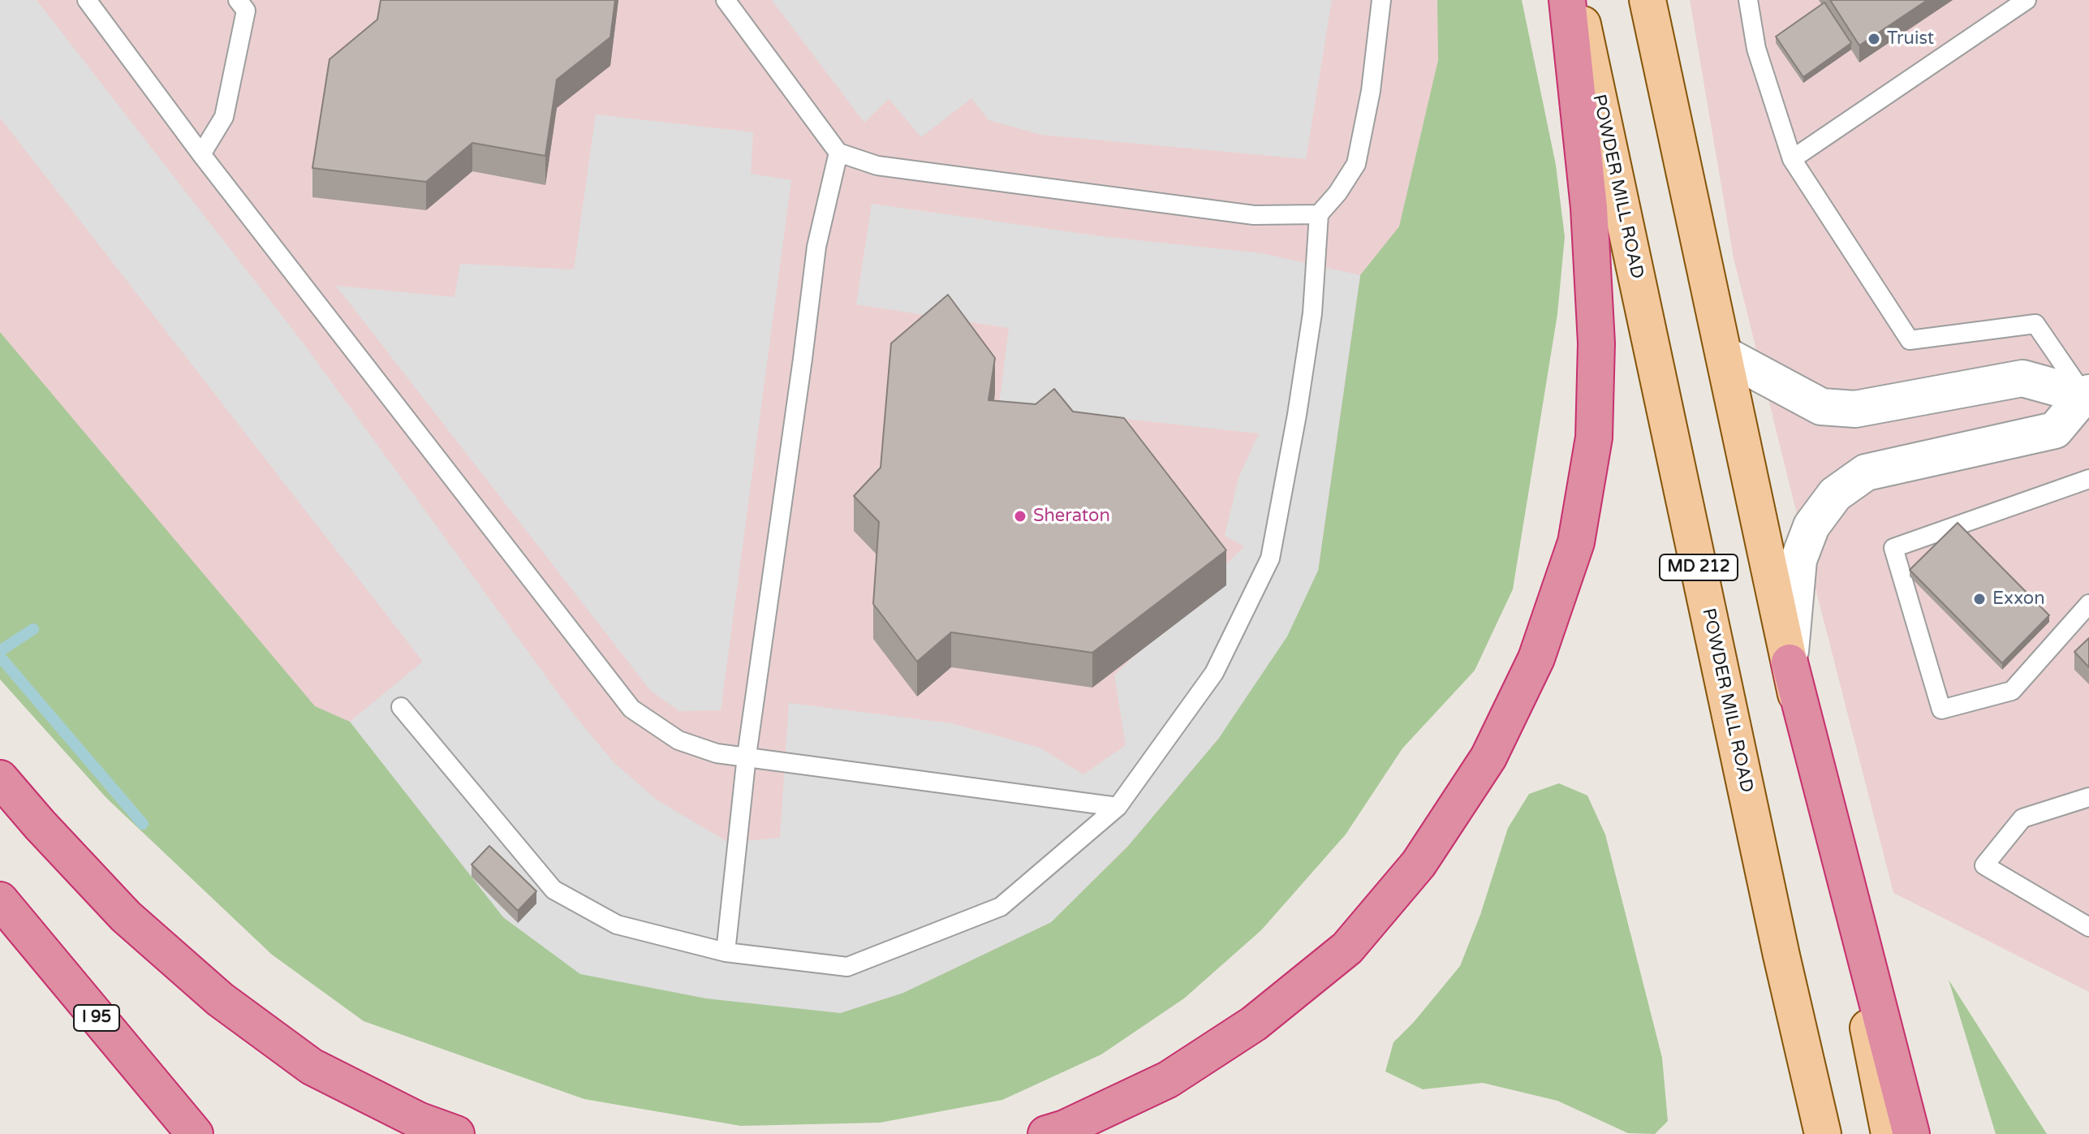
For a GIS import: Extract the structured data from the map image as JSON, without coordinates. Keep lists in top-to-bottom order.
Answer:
{
  "streets": {
    "highway": ["I 95"],
    "main road": ["POWDER MILL ROAD", "MD 212"]
  },
  "places": ["Truist", "Sheraton", "Exxon"]
}
